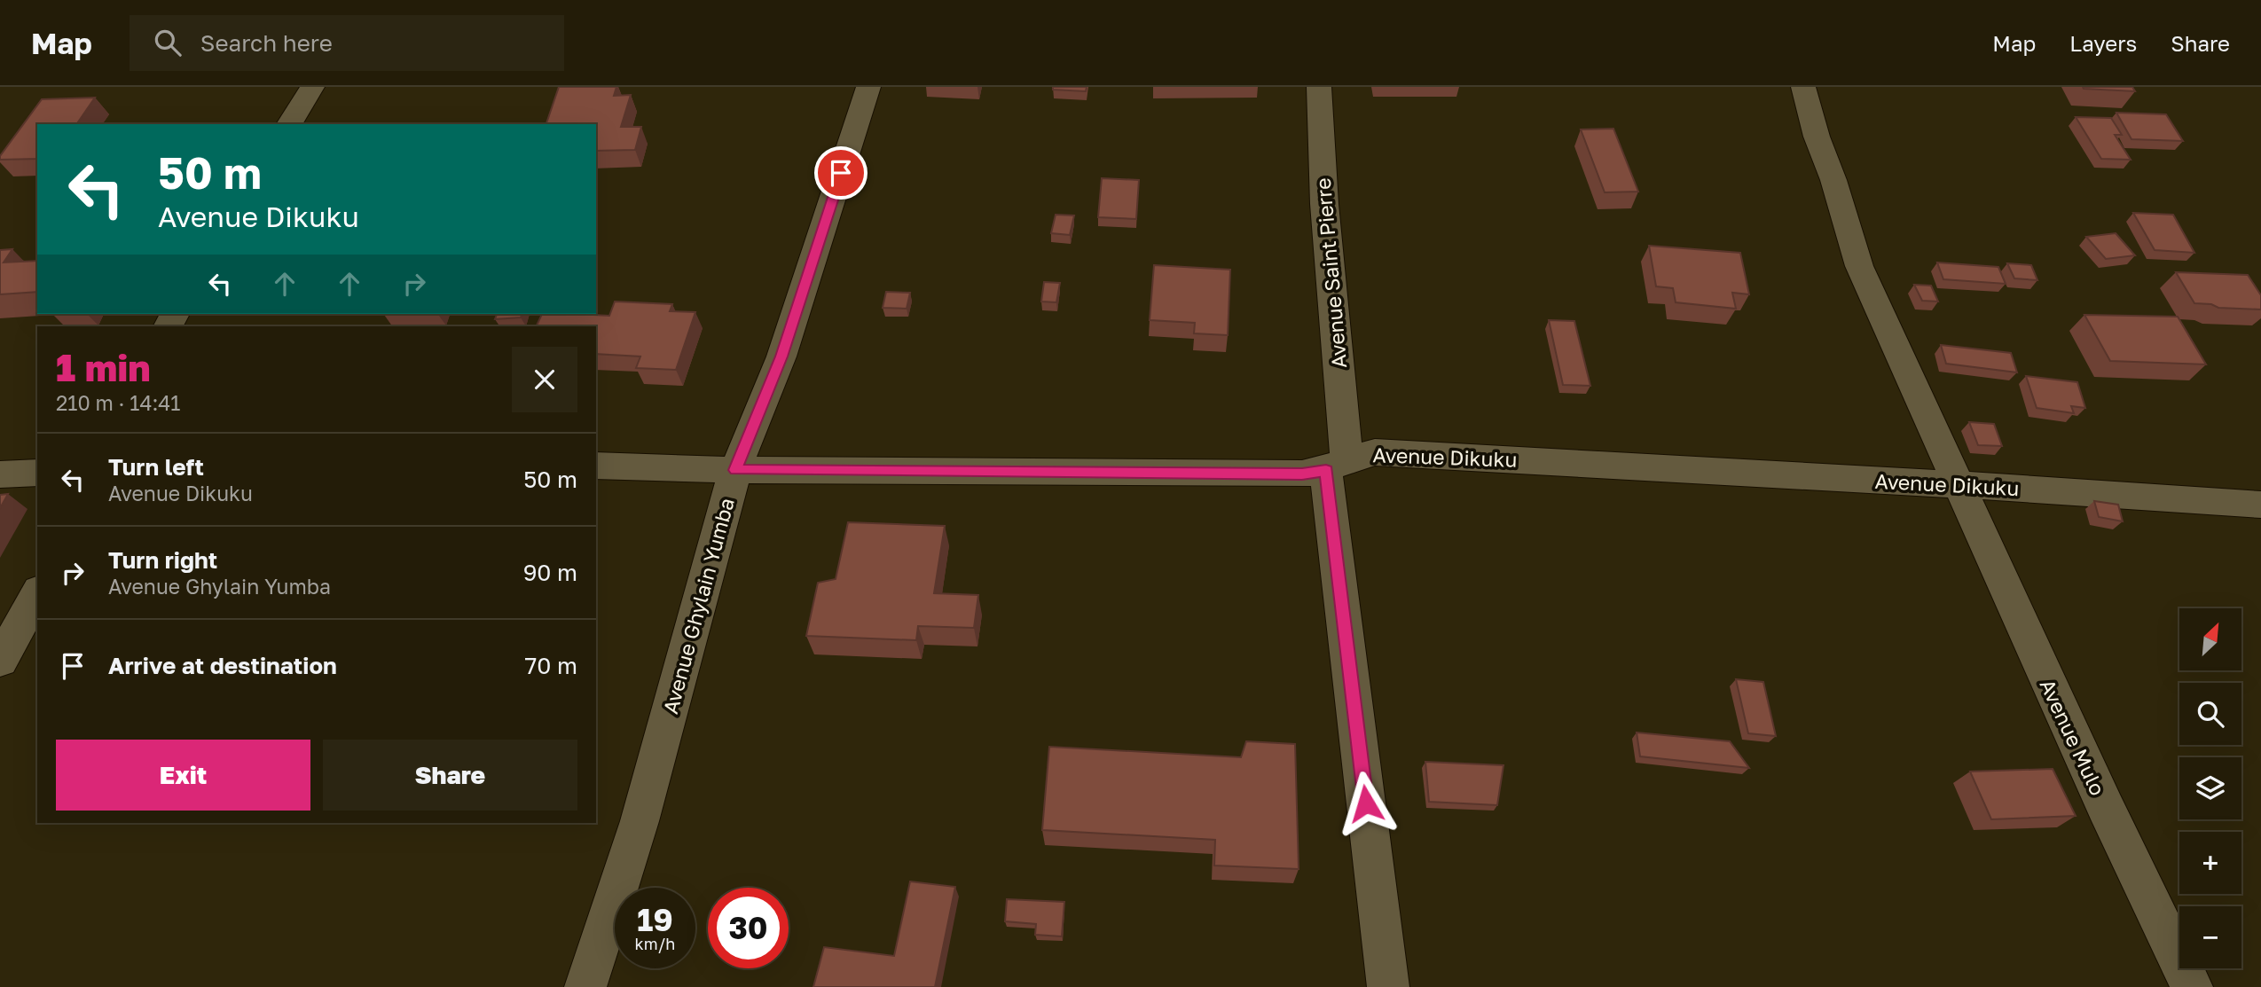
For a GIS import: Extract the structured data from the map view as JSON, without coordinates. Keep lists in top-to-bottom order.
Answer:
{
  "streets": {
    "street": [
      "Avenue Saint Pierre",
      "Avenue Dikuku",
      "Avenue Ghylain Yumba",
      "Avenue Mulo"
    ]
  },
  "crossings": [
    ["Avenue Saint Pierre", "Avenue Dikuku"],
    ["Avenue Dikuku", "Avenue Ghylain Yumba"],
    ["Avenue Dikuku", "Avenue Mulo"]
  ],
  "north": "top right",
  "page": {
    "header": "Map",
    "search": "Search here",
    "nav": ["Map", "Layers", "Share"],
    "turn": ["50 m", "Avenue Dikuku"],
    "heading": ["1 min", "210 m · 14:41"],
    "list": [
      {
        "name": "Turn left",
        "note": "Avenue Dikuku",
        "value": "50 m"
      },
      {
        "name": "Turn right",
        "note": "Avenue Ghylain Yumba",
        "value": "90 m"
      },
      {
        "name": "Arrive at destination",
        "value": "70 m"
      }
    ],
    "map_buttons": ["+", "−"],
    "buttons": ["Exit", "Share"],
    "speed": "19 km/h",
    "limit": "30"
  }
}
